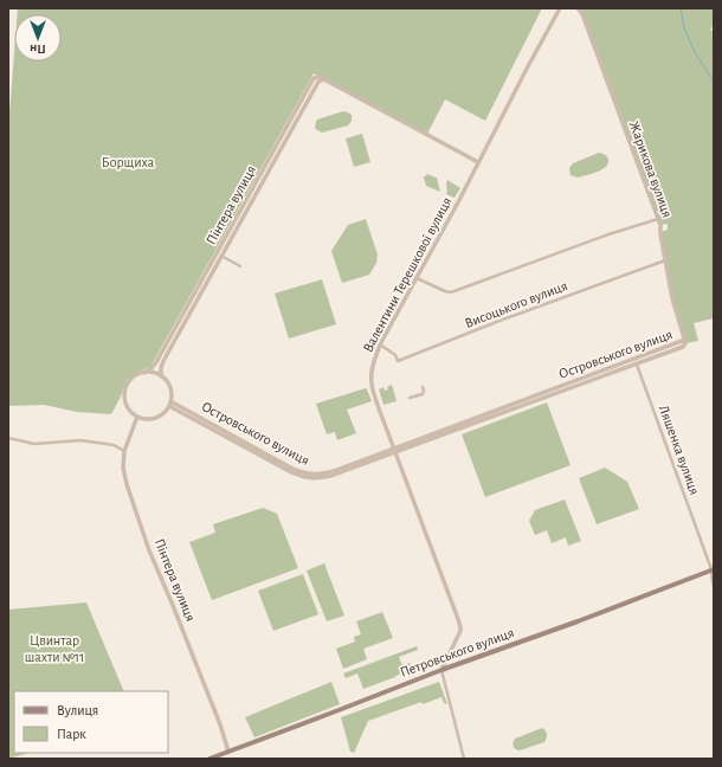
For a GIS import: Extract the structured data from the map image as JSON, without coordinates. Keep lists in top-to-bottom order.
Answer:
{
  "streets": {
    "main road": ["Петровського вулиця"],
    "street": [
      "Жарикова вулиця",
      "Пінтера вулиця",
      "Валентини Терешкової вулиця",
      "Висоцького вулиця",
      "Островського вулиця",
      "Ляшенка вулиця"
    ]
  },
  "crossings": [
    ["Жарикова вулиця", "Висоцького вулиця"],
    ["Жарикова вулиця", "Островського вулиця"],
    ["Пінтера вулиця", "Валентини Терешкової вулиця"],
    ["Пінтера вулиця", "Островського вулиця"],
    ["Пінтера вулиця", "Петровського вулиця"],
    ["Валентини Терешкової вулиця", "Висоцького вулиця"],
    ["Валентини Терешкової вулиця", "Островського вулиця"],
    ["Валентини Терешкової вулиця", "Петровського вулиця"],
    ["Островського вулиця", "Ляшенка вулиця"],
    ["Ляшенка вулиця", "Петровського вулиця"]
  ],
  "parks": ["Борщиха", "Цвинтар шахти №11"],
  "legend": ["Вулиця", "Парк"],
  "north": "bottom"
}
